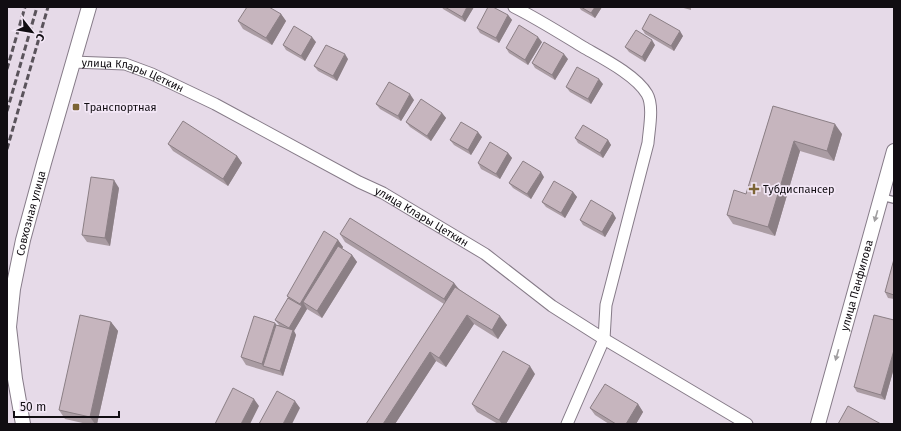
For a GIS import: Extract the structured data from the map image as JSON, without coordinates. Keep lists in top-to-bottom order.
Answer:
{
  "streets": {
    "street": ["улица Клары Цеткин", "Совхозная улица", "улица Панфилова"]
  },
  "crossings": [
    ["улица Клары Цеткин", "Совхозная улица"]
  ],
  "one_way": ["улица Панфилова"],
  "places": {
    "transit": ["Транспортная"],
    "health": ["Тубдиспансер"]
  },
  "scale_bar": "50 m",
  "north": "bottom right"
}
